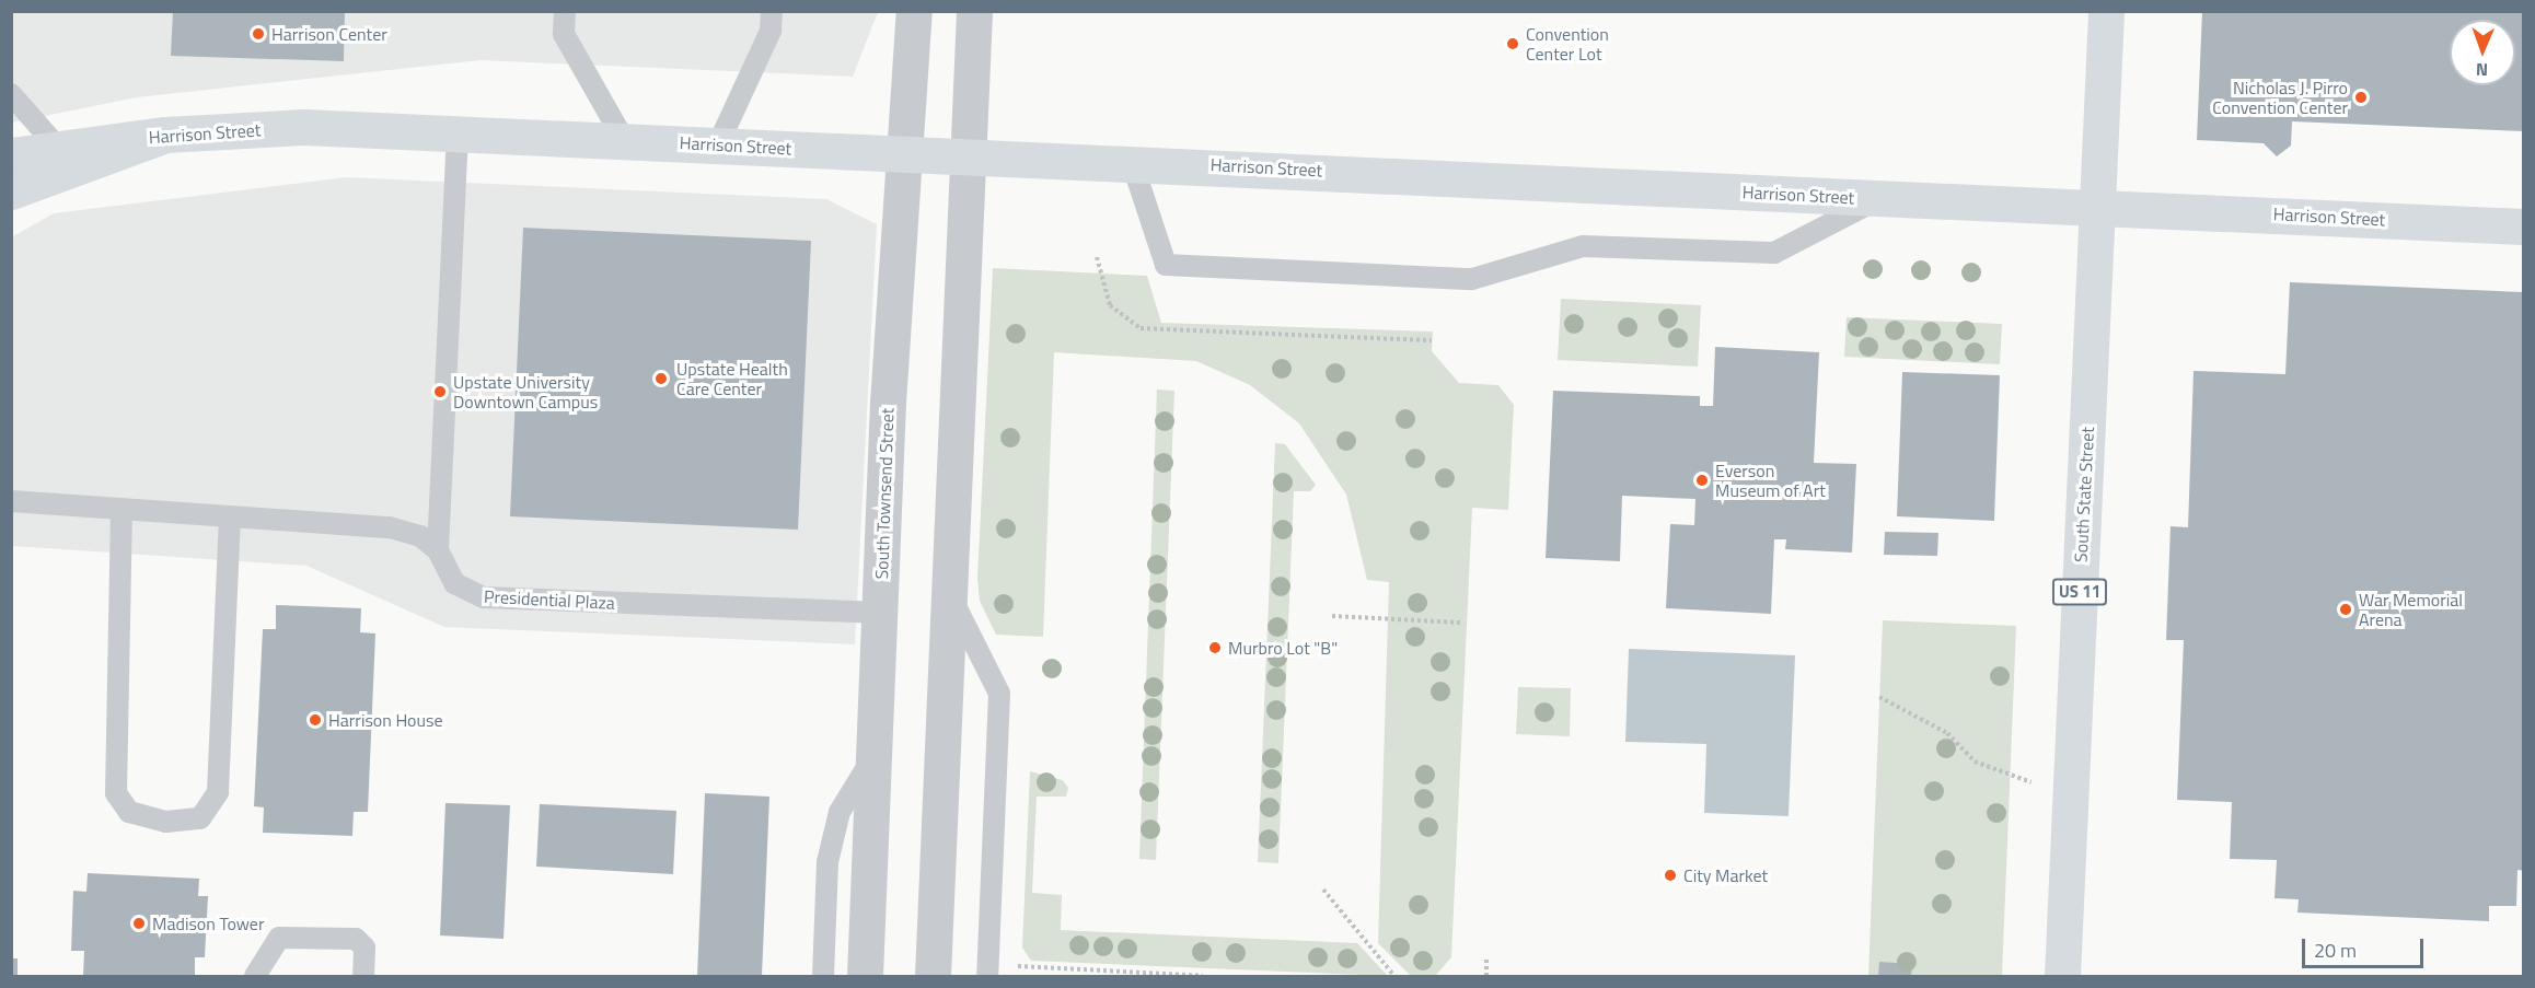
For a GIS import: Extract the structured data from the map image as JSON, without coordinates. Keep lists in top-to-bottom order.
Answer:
{
  "streets": {
    "main road": ["Harrison Street", "South State Street", "US 11"],
    "street": ["South Townsend Street"],
    "lane": ["Presidential Plaza"]
  },
  "crossings": [
    ["Harrison Street", "South Townsend Street"],
    ["Harrison Street", "South State Street"],
    ["South Townsend Street", "Presidential Plaza"]
  ],
  "places": [
    "Harrison Center",
    "Convention Center Lot",
    "Nicholas J. Pirro Convention Center",
    "Upstate Health Care Center",
    "Upstate University Downtown Campus",
    "Everson Museum of Art",
    "War Memorial Arena",
    "Murbro Lot \"B\"",
    "Harrison House",
    "City Market",
    "Madison Tower"
  ],
  "scale_bar": "20 m",
  "north": "bottom"
}
